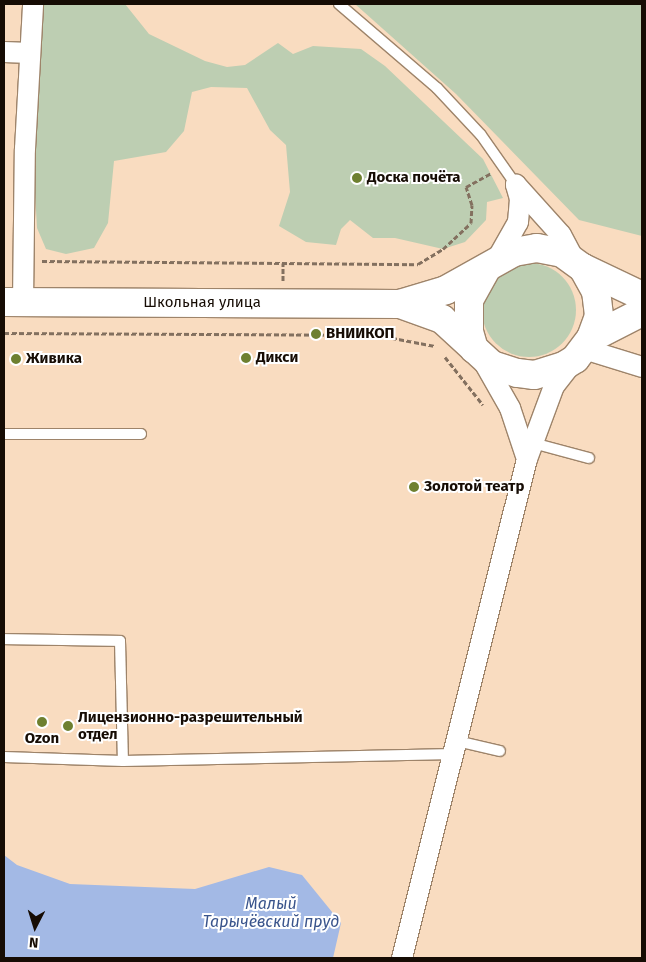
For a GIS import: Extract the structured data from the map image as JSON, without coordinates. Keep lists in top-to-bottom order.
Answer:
{
  "streets": {
    "main road": ["Школьная улица"]
  },
  "water": ["Малый Тарычёвский пруд"],
  "places": [
    "Доска почёта",
    "ВНИИКОП",
    "Дикси",
    "Живика",
    "Золотой театр",
    "Ozon",
    "Лицензионно-разрешительный отдел"
  ],
  "north": "bottom"
}
